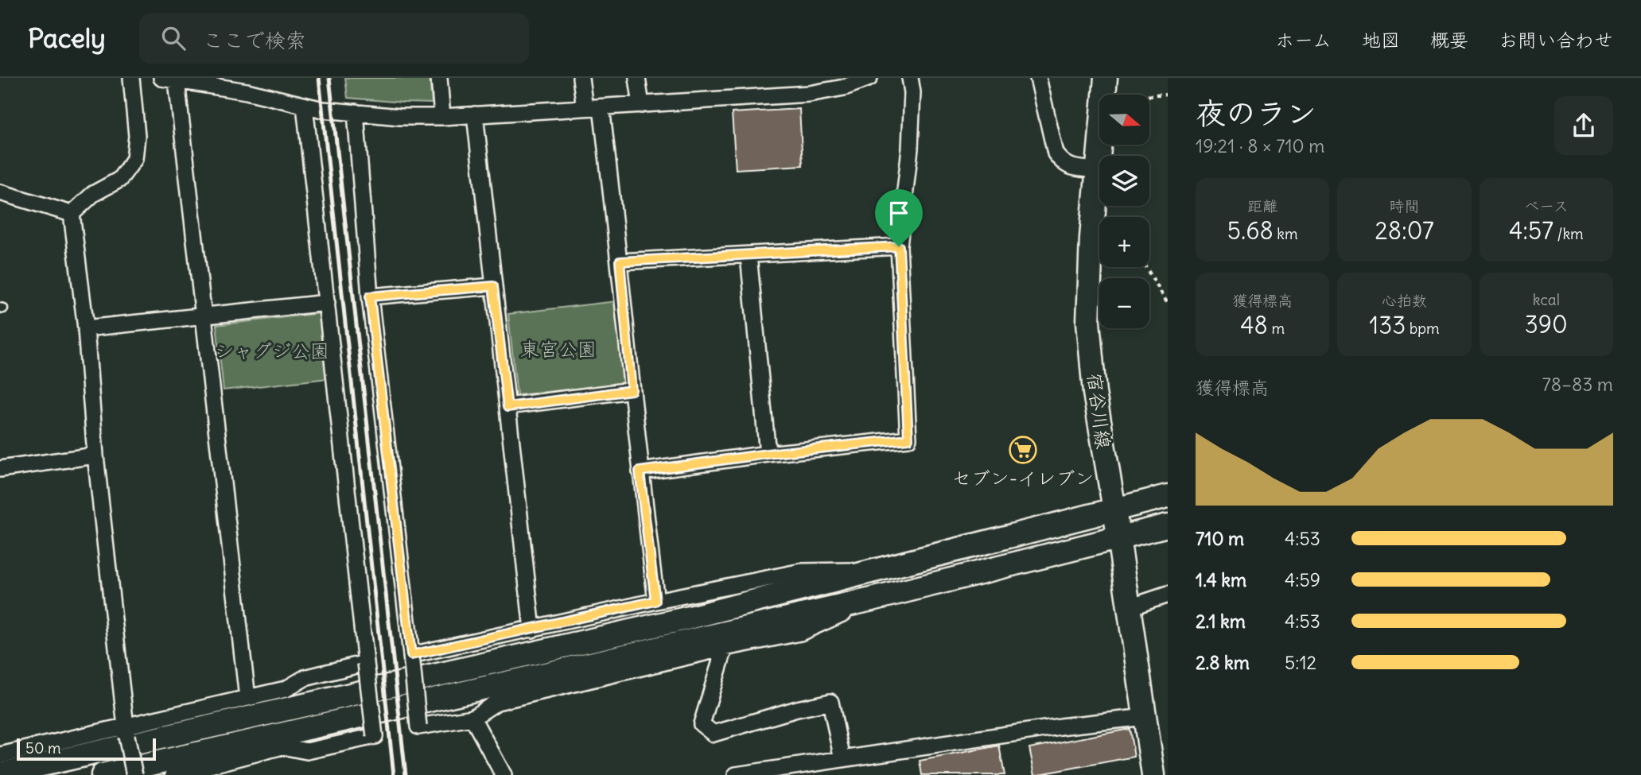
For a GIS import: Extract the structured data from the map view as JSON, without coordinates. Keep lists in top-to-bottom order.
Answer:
{
  "streets": {
    "street": ["宿谷川線"]
  },
  "parks": ["東宮公園", "シャグジ公園"],
  "places": {
    "supermarket": ["セブン-イレブン"]
  },
  "scale_bar": "50 m",
  "north": "right",
  "page": {
    "header": "Pacely",
    "search": "ここで検索",
    "nav": [
      "ホーム",
      "地図",
      "概要",
      "お問い合わせ"
    ],
    "heading": ["夜のラン", "19:21 · 8 × 710 m"],
    "map_buttons": ["+", "−"],
    "stats": [
      ["距離", "5.68 km"],
      ["時間", "28:07"],
      ["ペース", "4:57 /km"],
      ["獲得標高", "48 m"],
      ["心拍数", "133 bpm"],
      ["kcal", "390"]
    ],
    "chart": ["獲得標高", "78–83 m"],
    "list": [
      {
        "name": "710 m",
        "note": "4:53"
      },
      {
        "name": "1.4 km",
        "note": "4:59"
      },
      {
        "name": "2.1 km",
        "note": "4:53"
      },
      {
        "name": "2.8 km",
        "note": "5:12"
      }
    ],
    "scale": "50 m"
  }
}
